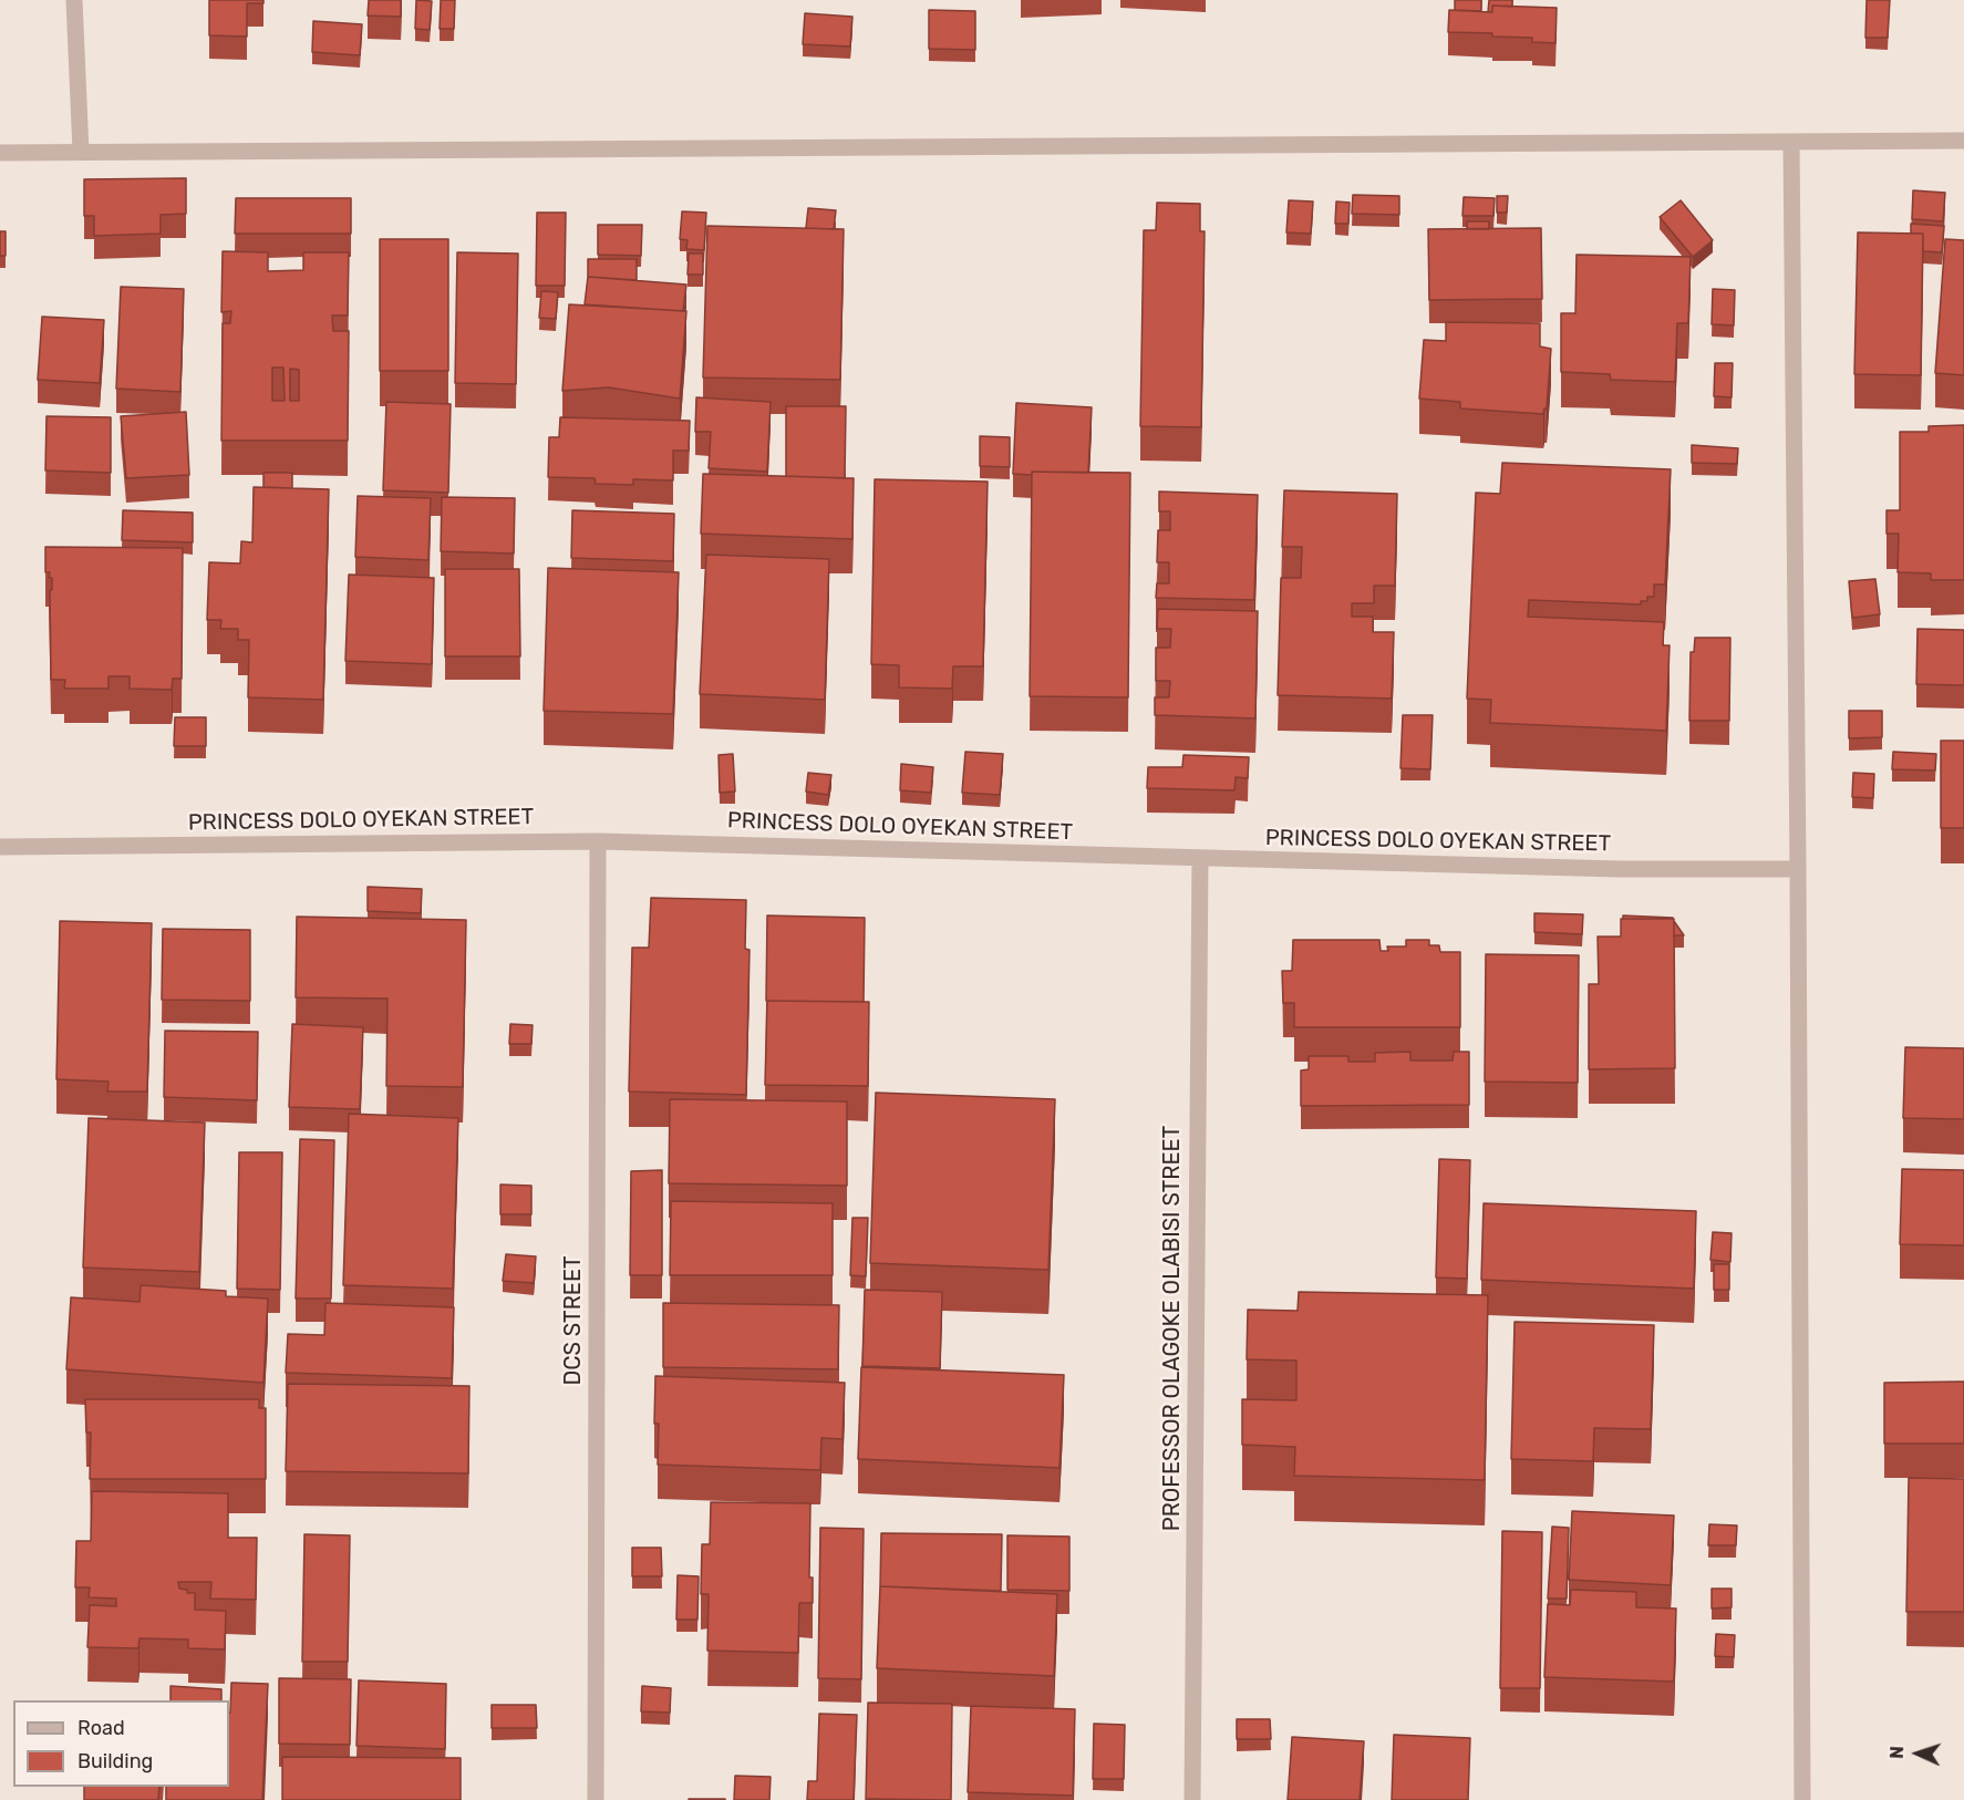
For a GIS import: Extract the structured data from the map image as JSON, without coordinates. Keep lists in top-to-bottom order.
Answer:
{
  "streets": {
    "street": ["PRINCESS DOLO OYEKAN STREET", "DCS STREET", "PROFESSOR OLAGOKE OLABISI STREET"]
  },
  "crossings": [
    ["PRINCESS DOLO OYEKAN STREET", "DCS STREET"],
    ["PRINCESS DOLO OYEKAN STREET", "PROFESSOR OLAGOKE OLABISI STREET"]
  ],
  "legend": ["Road", "Building"],
  "north": "left"
}
